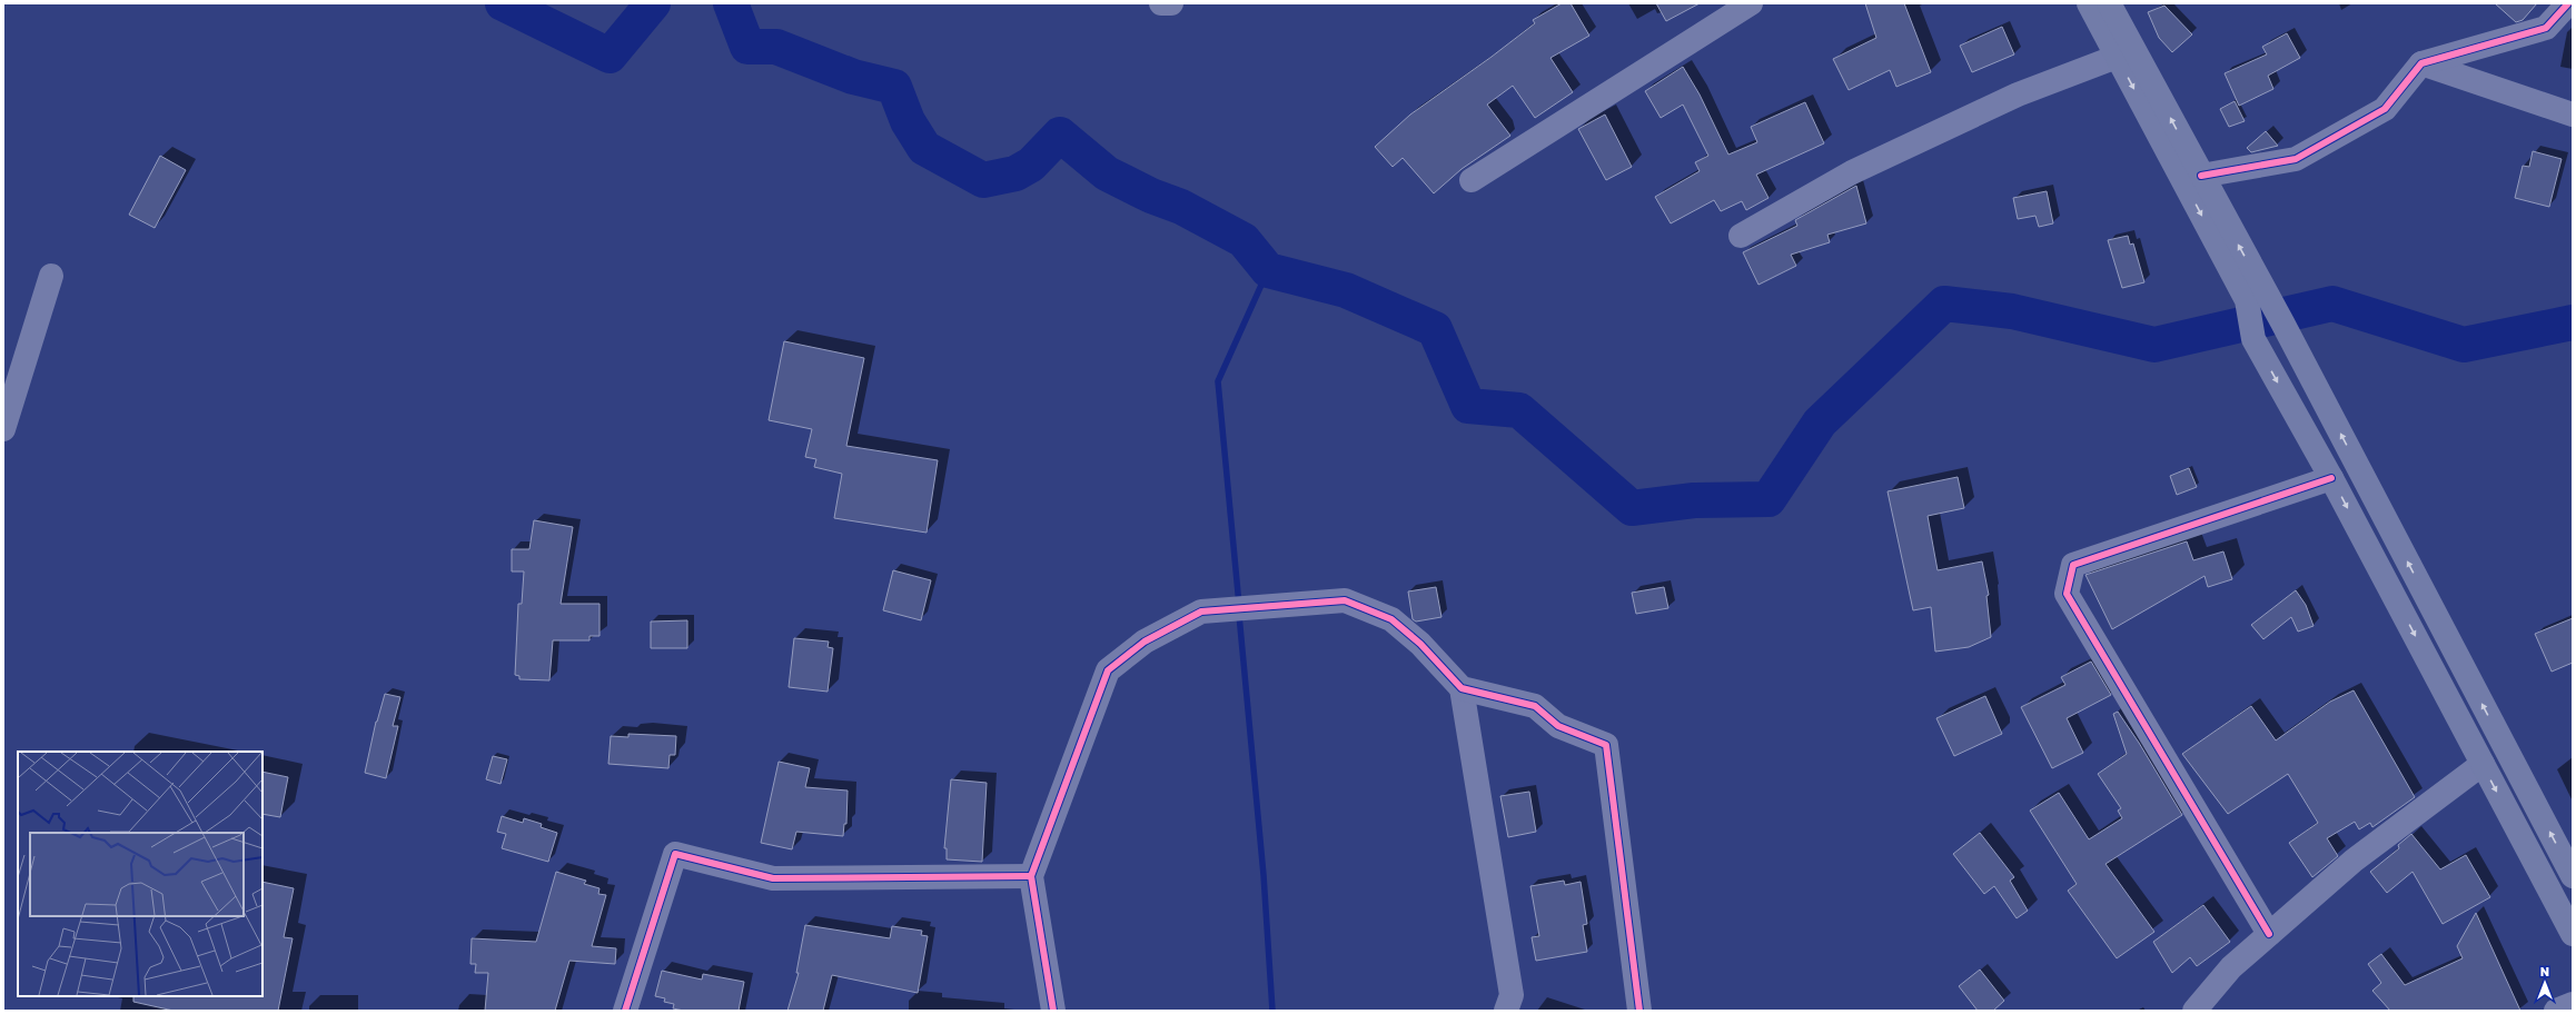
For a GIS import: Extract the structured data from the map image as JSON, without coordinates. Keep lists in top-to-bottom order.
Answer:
{
  "north": "top"
}
